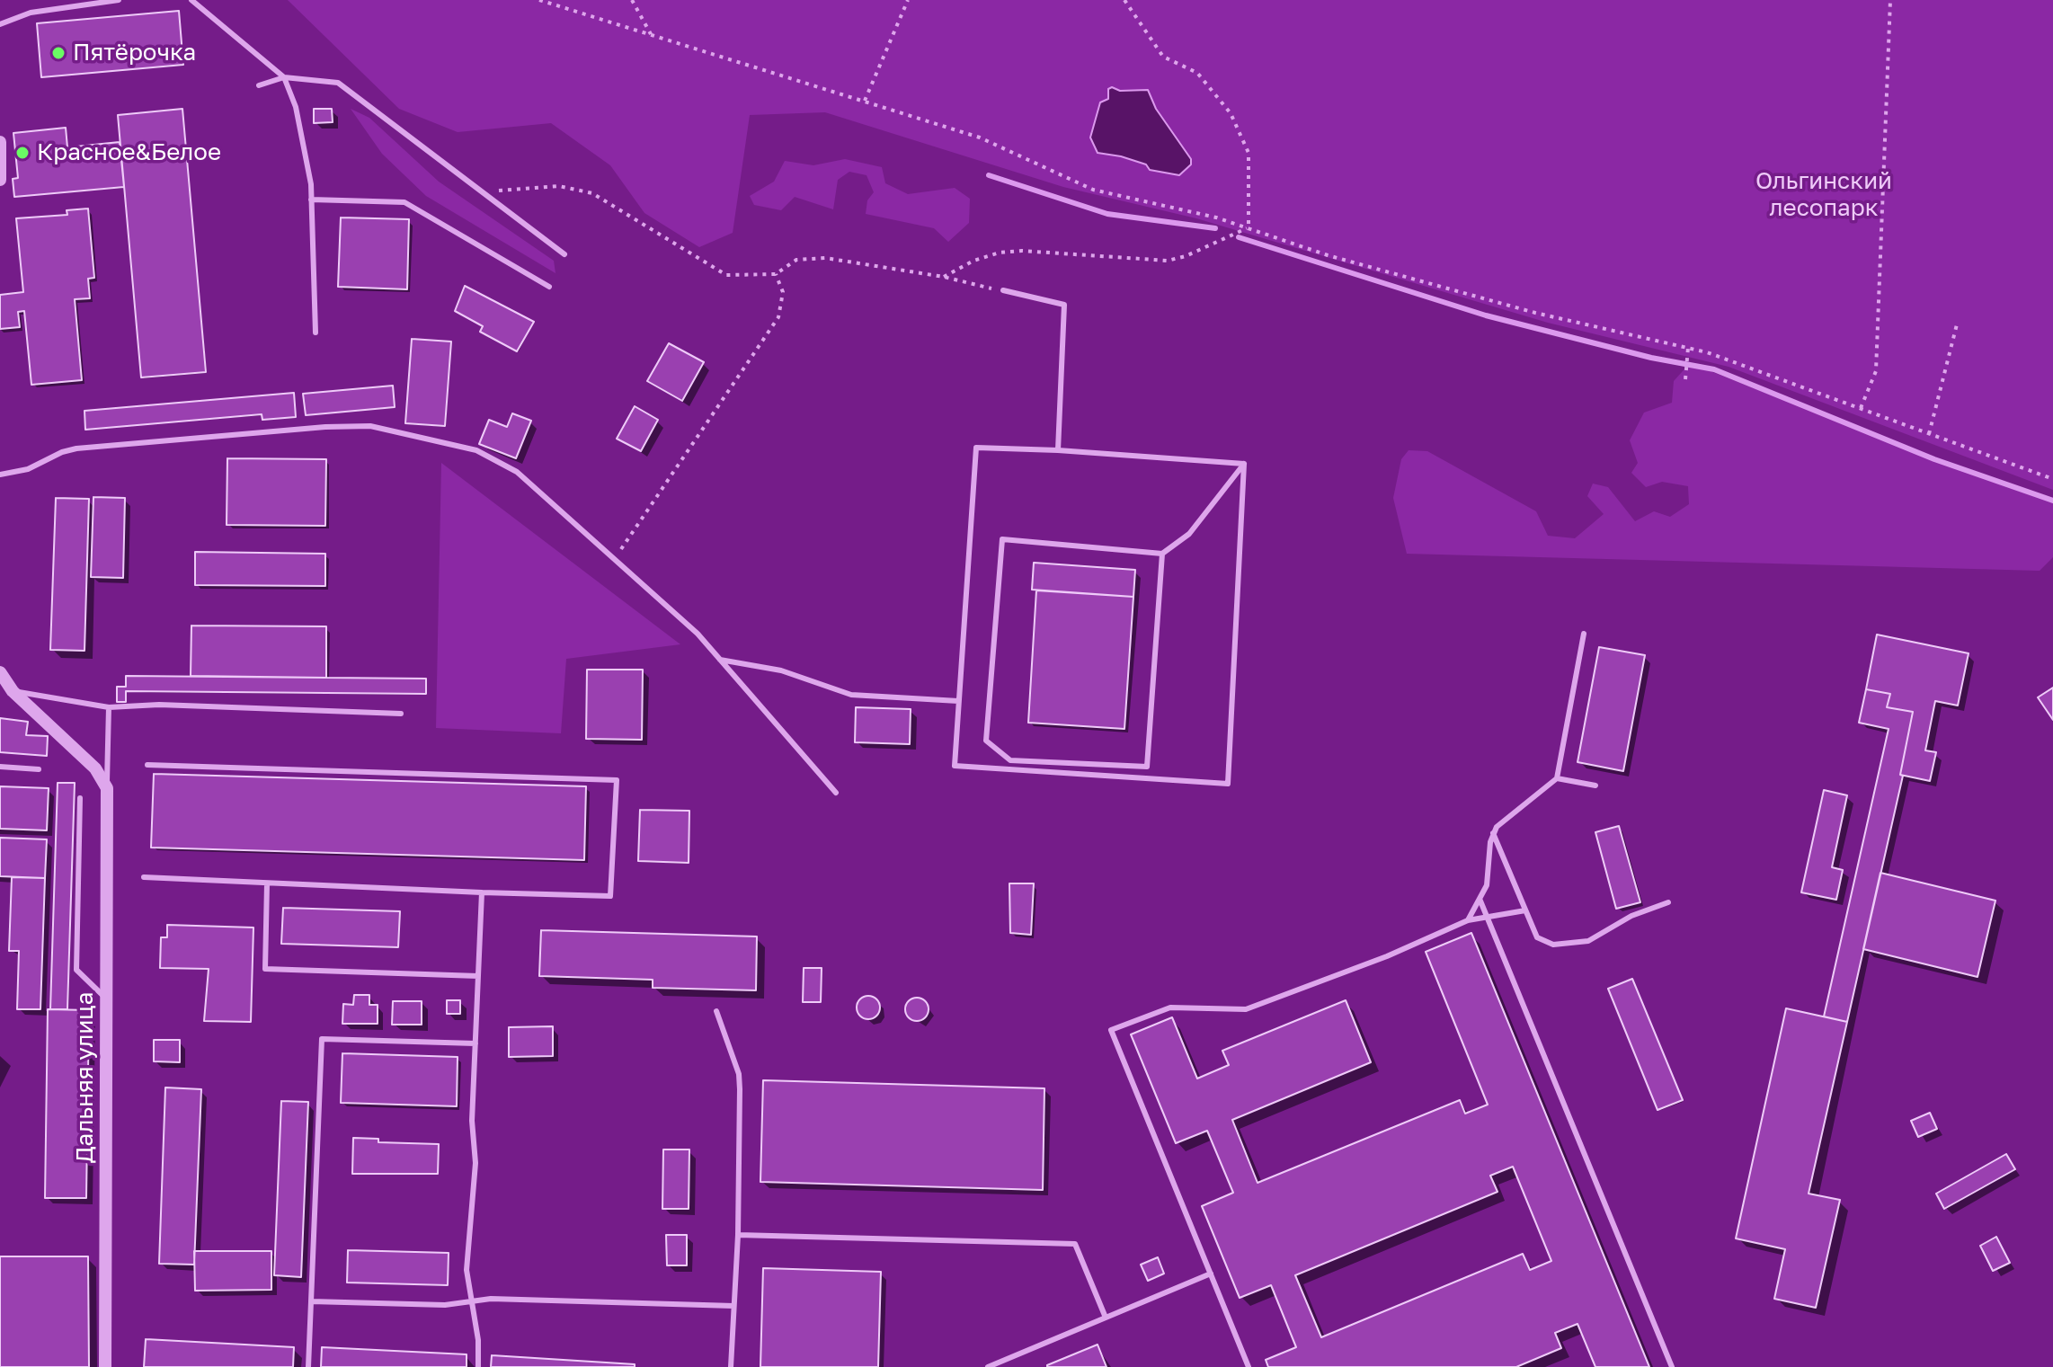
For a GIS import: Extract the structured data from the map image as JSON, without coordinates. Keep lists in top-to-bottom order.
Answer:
{
  "streets": {
    "street": ["Дальняя улица"]
  },
  "parks": ["Ольгинский лесопарк"],
  "places": ["Пятёрочка", "Красное&Белое"]
}
